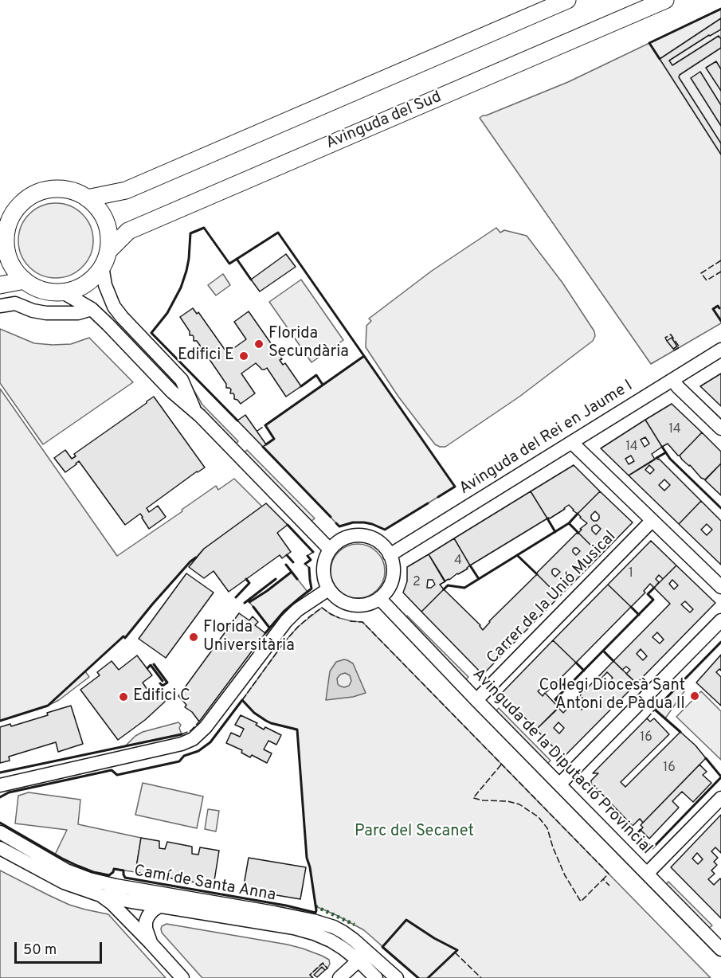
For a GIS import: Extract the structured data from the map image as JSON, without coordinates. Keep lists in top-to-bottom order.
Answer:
{
  "streets": {
    "main road": ["Avinguda del Sud"],
    "street": [
      "Avinguda del Rei en Jaume I",
      "Carrer de la Unió Musical",
      "Avinguda de la Diputació Provincial",
      "Camí de Santa Anna"
    ]
  },
  "crossings": [
    ["Avinguda del Rei en Jaume I", "Avinguda de la Diputació Provincial"],
    ["Carrer de la Unió Musical", "Avinguda de la Diputació Provincial"]
  ],
  "parks": ["Parc del Secanet"],
  "places": [
    "Florida Secundària",
    "Edifici E",
    "Florida Universitària",
    "Col·legi Diocesà Sant Antoni de Pàdua II",
    "Edifici C"
  ],
  "house_numbers": [
    "14",
    "14",
    "4",
    "1",
    "2",
    "16",
    "16"
  ],
  "scale_bar": "50 m"
}
